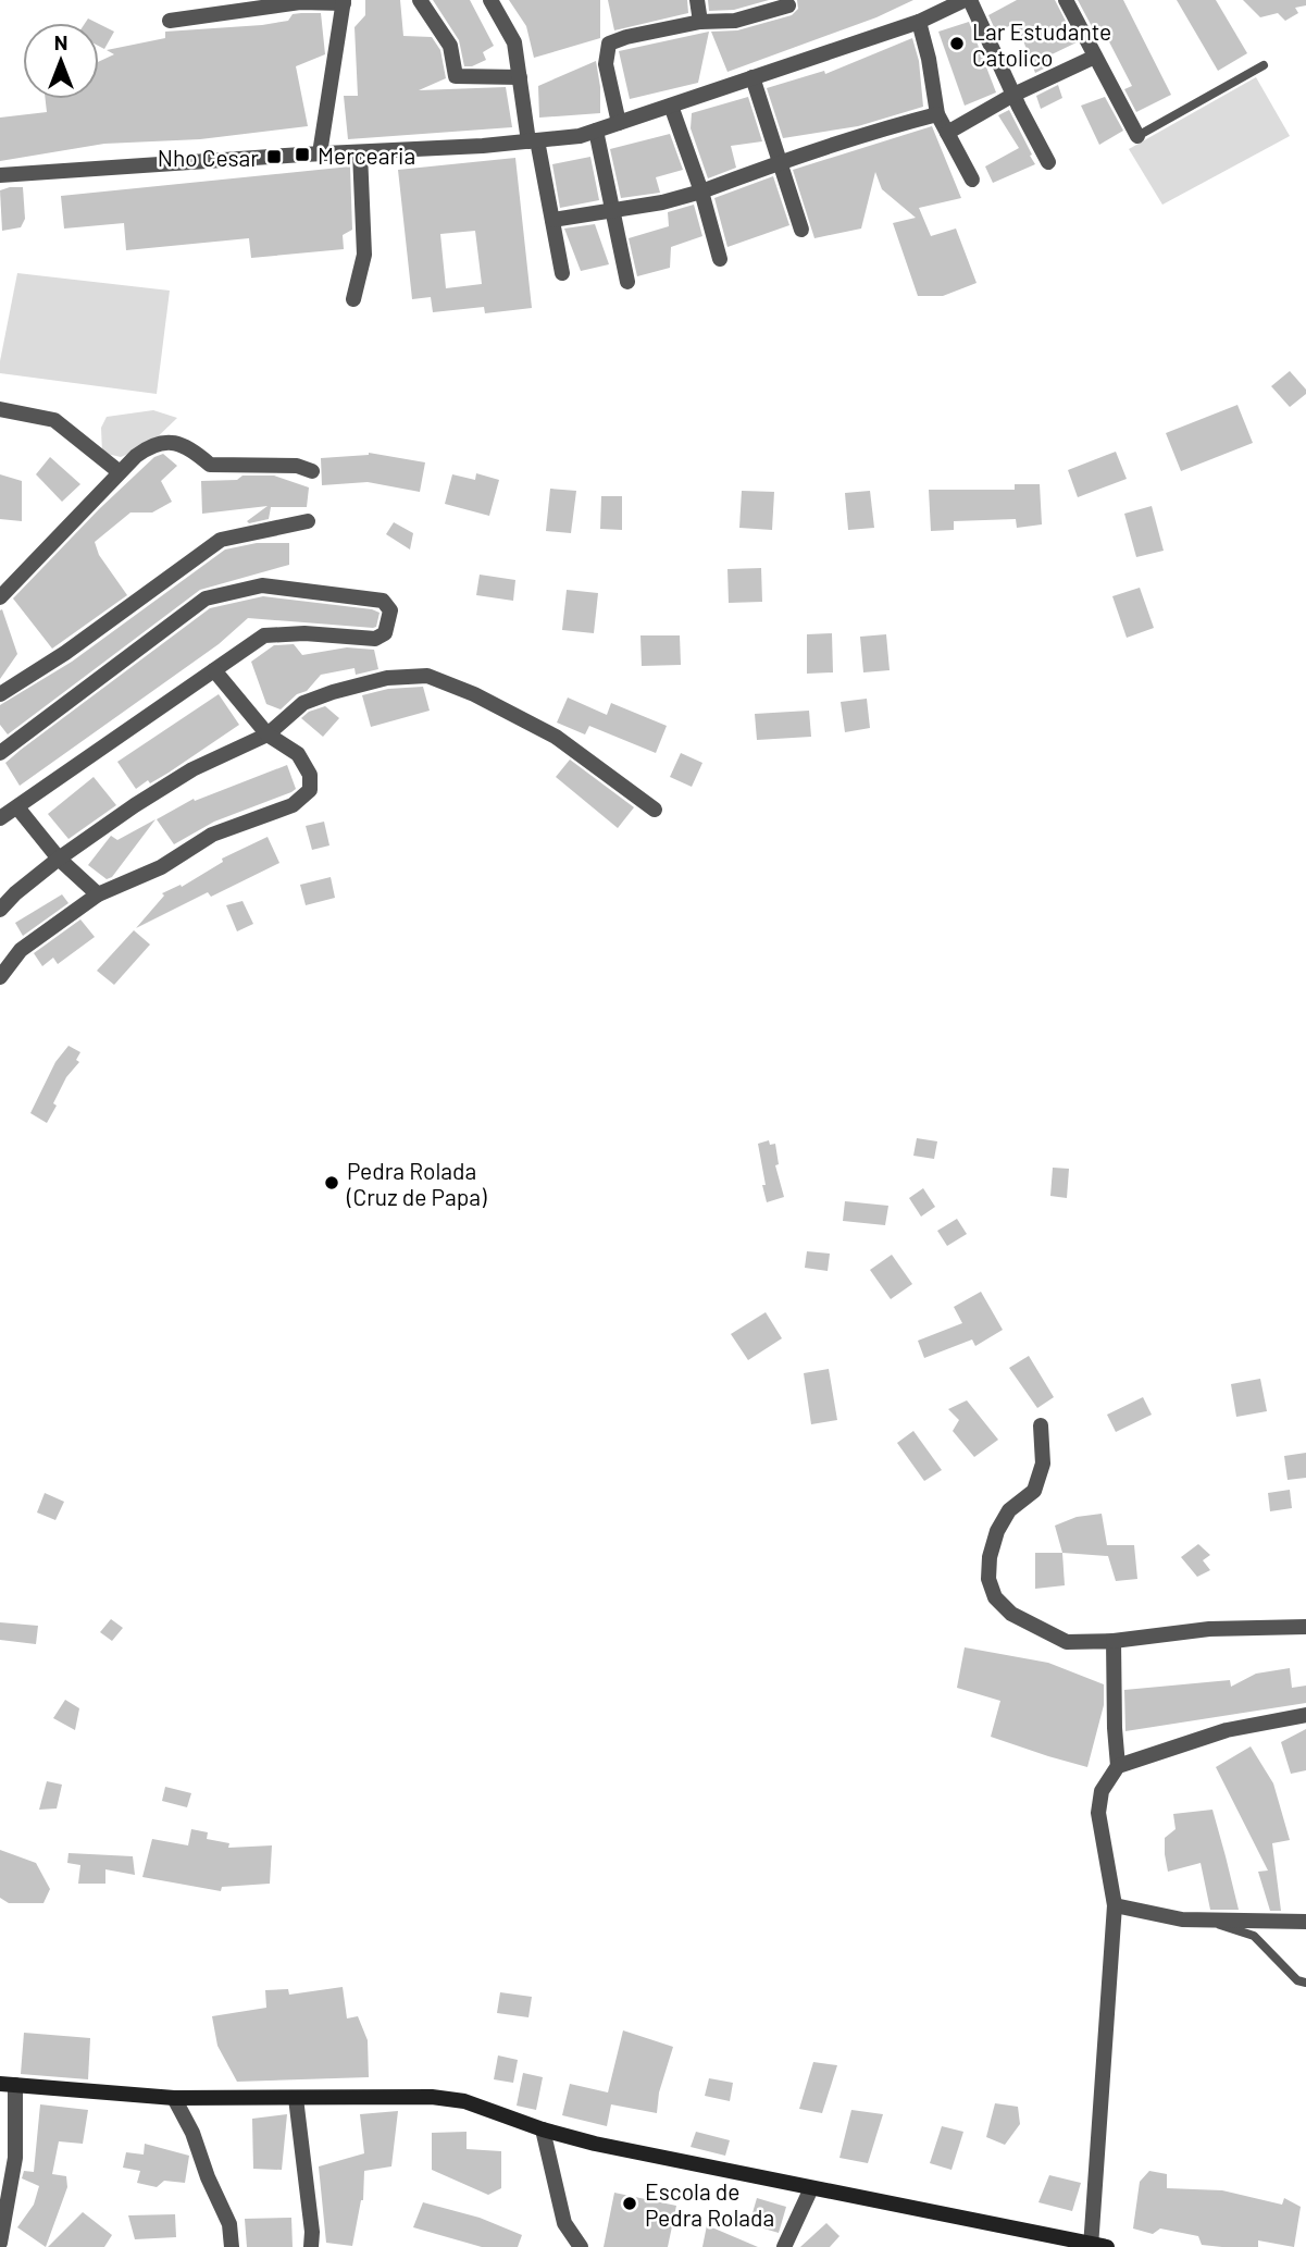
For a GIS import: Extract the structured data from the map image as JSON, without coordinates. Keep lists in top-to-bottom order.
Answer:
{
  "places": {
    "other": ["Lar Estudante Catolico", "Pedra Rolada (Cruz de Papa)", "Escola de Pedra Rolada"],
    "transit": ["Mercearia", "Nho Cesar"]
  },
  "north": "top"
}
